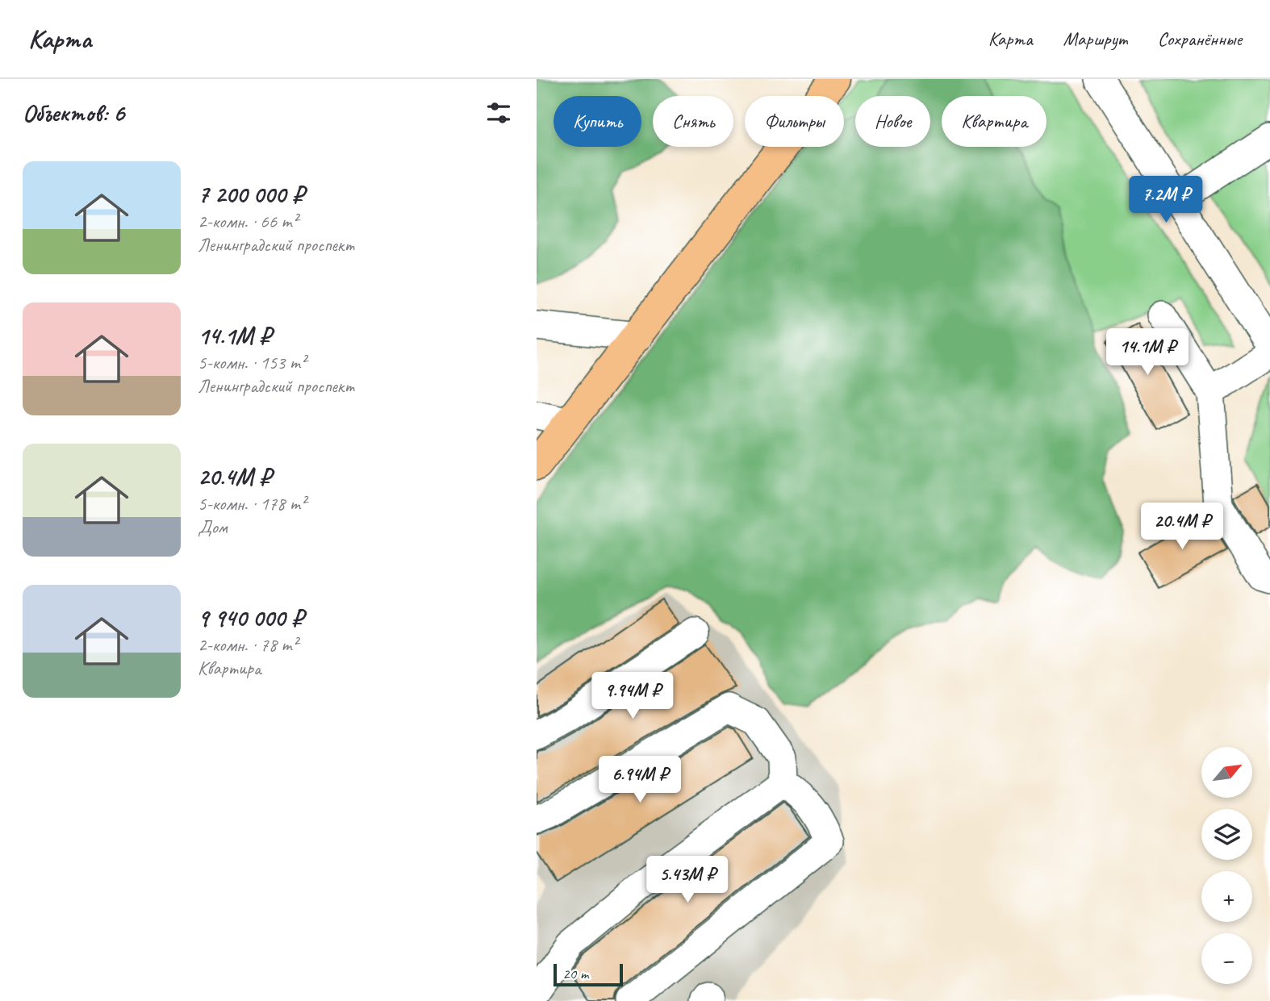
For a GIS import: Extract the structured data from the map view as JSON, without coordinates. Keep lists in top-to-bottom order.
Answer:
{
  "scale_bar": "20 m",
  "north": "top right",
  "page": {
    "header": "Карта",
    "nav": ["Карта", "Маршрут", "Сохранённые"],
    "heading": "Объектов: 6",
    "chip": [
      "Купить",
      "Снять",
      "Фильтры",
      "Новое",
      "Квартира"
    ],
    "list": [
      {
        "name": "7 200 000 ₽",
        "note": "2-комн. · 66 m² · Ленинградский проспект"
      },
      {
        "name": "14.1M ₽",
        "note": "5-комн. · 153 m² · Ленинградский проспект"
      },
      {
        "name": "20.4M ₽",
        "note": "5-комн. · 178 m² · Дом"
      },
      {
        "name": "9 940 000 ₽",
        "note": "2-комн. · 78 m² · Квартира"
      }
    ],
    "price": [
      "7.2M ₽",
      "14.1M ₽",
      "20.4M ₽",
      "9.94M ₽",
      "6.94M ₽",
      "5.43M ₽"
    ],
    "map_buttons": ["+", "−"],
    "scale": "20 m"
  }
}
